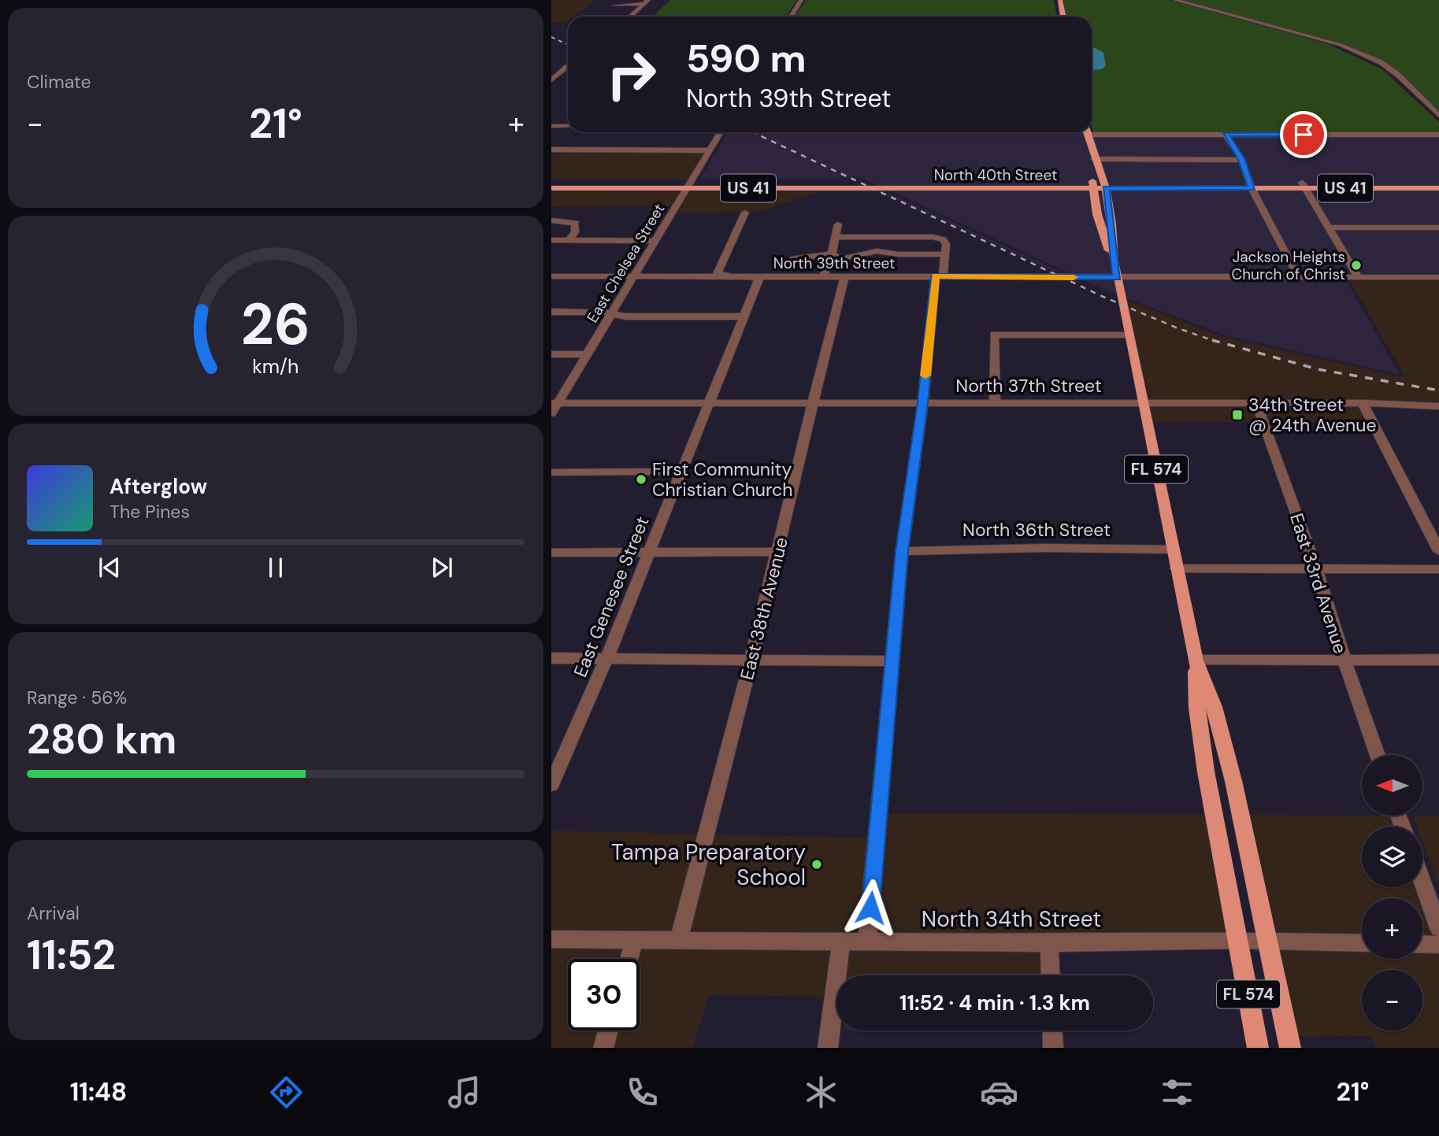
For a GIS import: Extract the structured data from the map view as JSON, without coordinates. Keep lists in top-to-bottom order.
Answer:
{
  "streets": {
    "main road": ["North 40th Street", "US 41", "FL 574"],
    "street": [
      "East Chelsea Street",
      "North 39th Street",
      "North 37th Street",
      "North 36th Street",
      "East 33rd Avenue",
      "East Genesee Street",
      "East 38th Avenue",
      "North 34th Street"
    ]
  },
  "crossings": [
    ["North 40th Street", "East Chelsea Street"],
    ["North 40th Street", "FL 574"],
    ["East Chelsea Street", "North 39th Street"],
    ["East Chelsea Street", "North 37th Street"],
    ["North 39th Street", "FL 574"],
    ["North 39th Street", "East Genesee Street"],
    ["North 39th Street", "East 38th Avenue"],
    ["North 37th Street", "FL 574"],
    ["North 37th Street", "East 33rd Avenue"],
    ["North 37th Street", "East Genesee Street"],
    ["North 37th Street", "East 38th Avenue"],
    ["FL 574", "North 36th Street"],
    ["FL 574", "North 34th Street"],
    ["East 38th Avenue", "North 34th Street"]
  ],
  "places": {
    "other": ["Jackson Heights Church of Christ", "First Community Christian Church", "Tampa Preparatory School"],
    "transit": ["34th Street @ 24th Avenue"]
  },
  "north": "left",
  "page": {
    "tile": [
      "Climate",
      ["Range · 56%", "280 km"],
      ["Arrival", "11:52"]
    ],
    "turn": ["590 m", "North 39th Street"],
    "heat": ["−", "21°", "+"],
    "song": ["Afterglow", "The Pines"],
    "map_buttons": ["+", "−"],
    "limit": "30",
    "trip": "11:52 · 4 min · 1.3 km",
    "tabs": ["11:48", "21°"],
    "gauge": ["26", "km/h"]
  }
}
